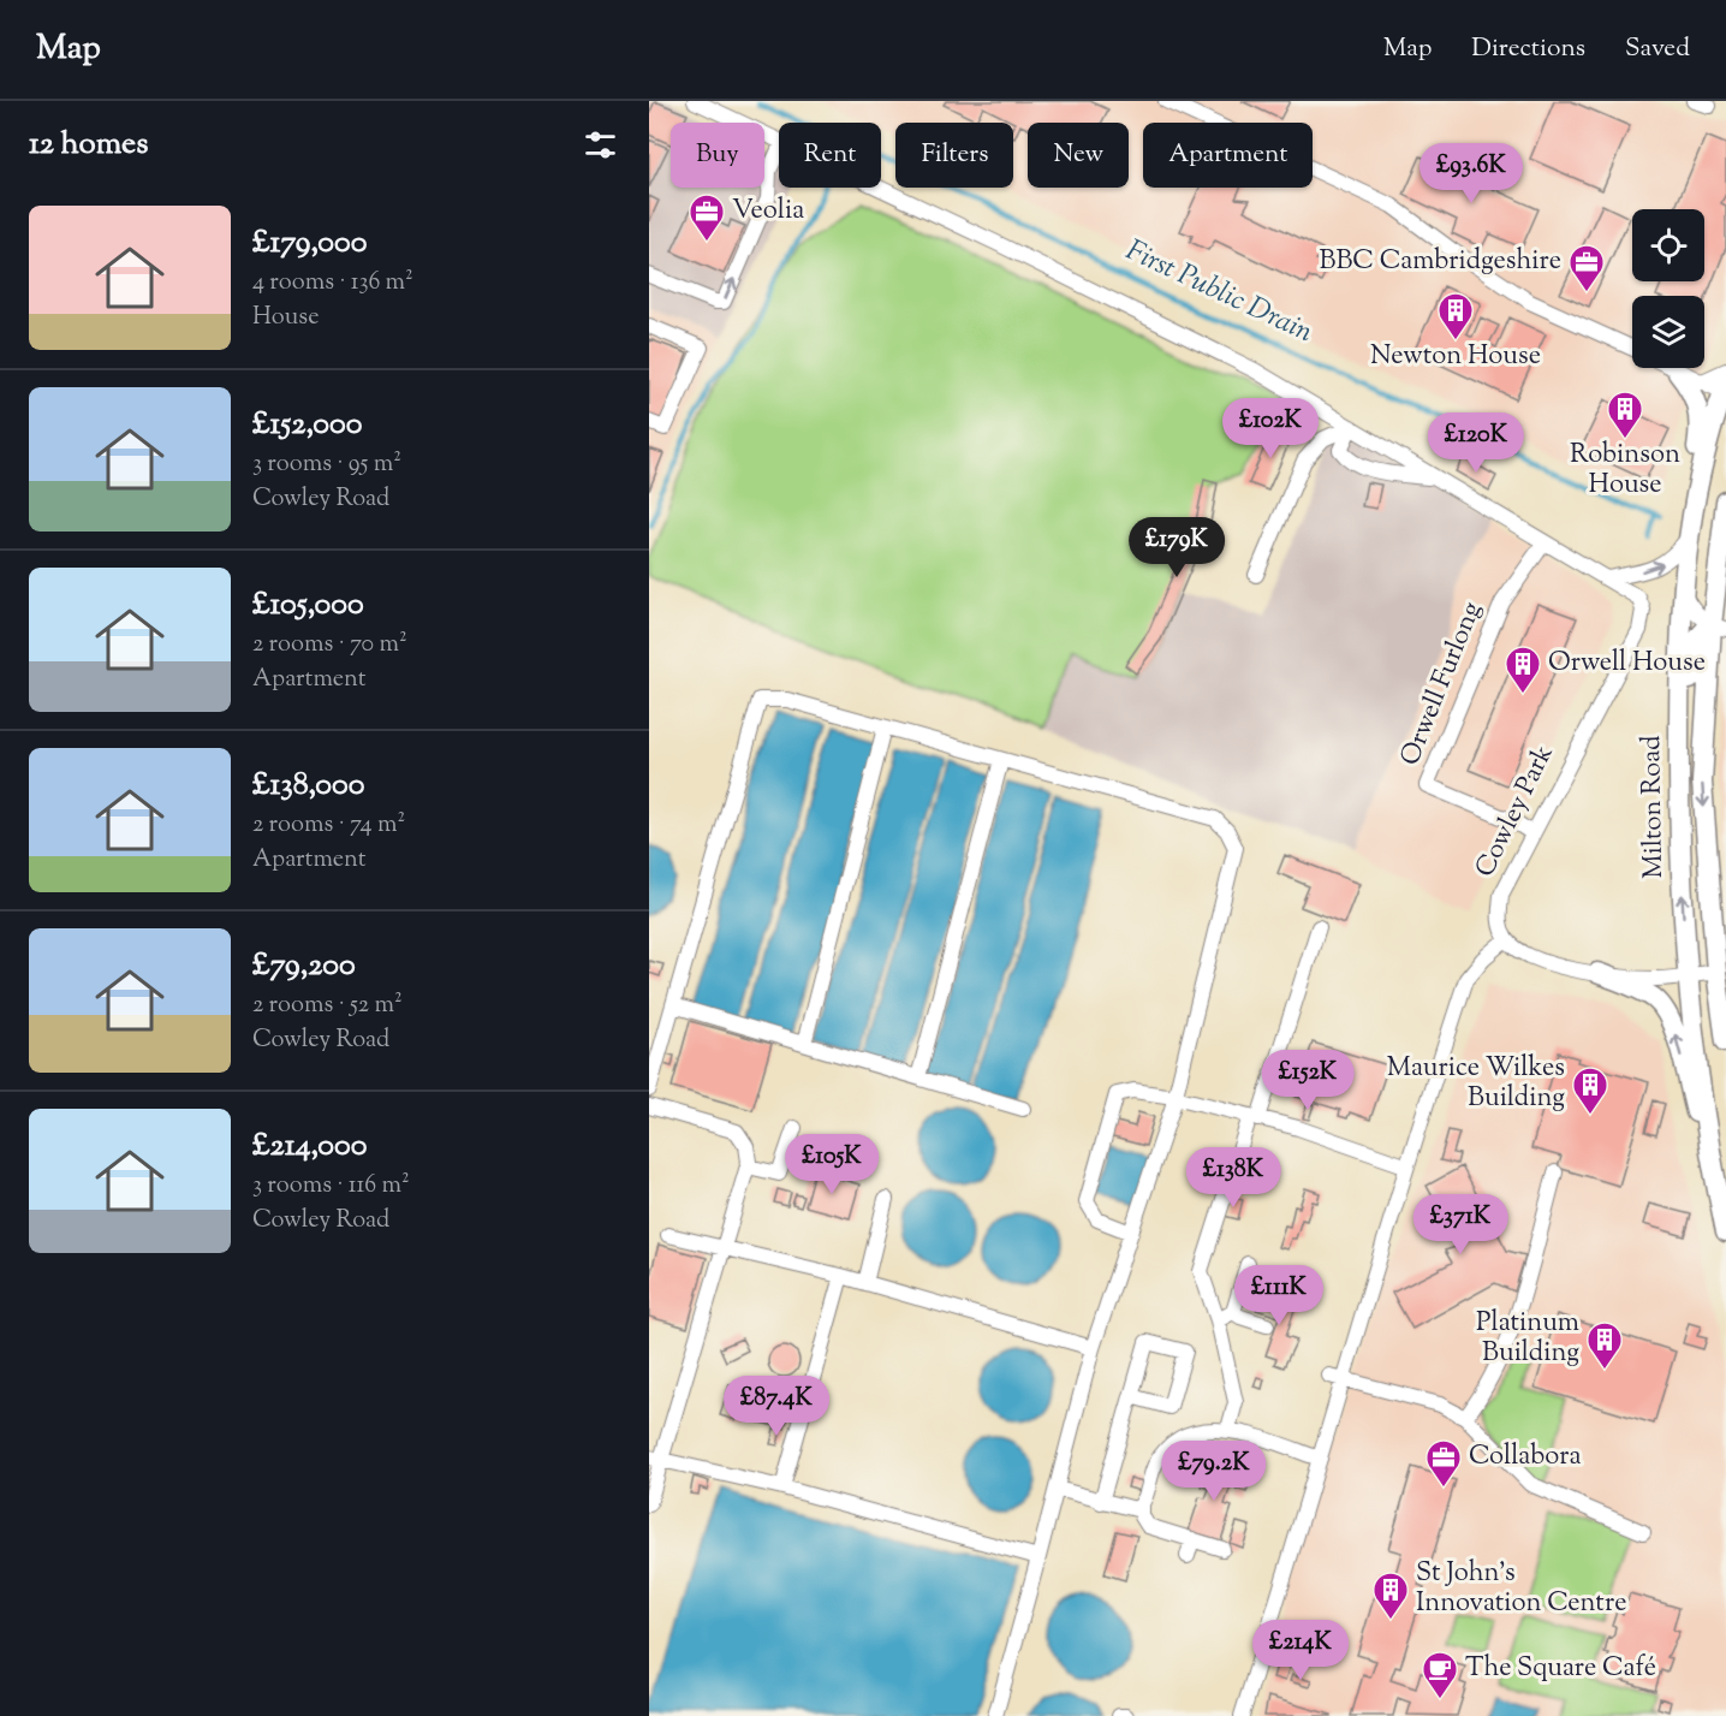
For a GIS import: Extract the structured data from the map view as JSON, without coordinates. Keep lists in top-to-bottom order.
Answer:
{
  "streets": {
    "main road": ["Milton Road"],
    "street": ["Orwell Furlong", "Cowley Park"]
  },
  "crossings": [
    ["Orwell Furlong", "Cowley Park"]
  ],
  "water": ["First Public Drain"],
  "places": {
    "office": ["Veolia", "BBC Cambridgeshire", "Collabora"],
    "building": [
      "Newton House",
      "Robinson House",
      "Orwell House",
      "Maurice Wilkes Building",
      "Platinum Building",
      "St John's Innovation Centre"
    ],
    "cafe": ["The Square Café"]
  },
  "page": {
    "header": "Map",
    "nav": ["Map", "Directions", "Saved"],
    "heading": "12 homes",
    "chip": [
      "Buy",
      "Rent",
      "Filters",
      "New",
      "Apartment"
    ],
    "price": [
      "£93.6K",
      "£102K",
      "£120K",
      "£179K",
      "£152K",
      "£105K",
      "£138K",
      "£371K",
      "£111K",
      "£87.4K",
      "£79.2K",
      "£214K"
    ],
    "list": [
      {
        "name": "£179,000",
        "note": "4 rooms · 136 m² · House"
      },
      {
        "name": "£152,000",
        "note": "3 rooms · 95 m² · Cowley Road"
      },
      {
        "name": "£105,000",
        "note": "2 rooms · 70 m² · Apartment"
      },
      {
        "name": "£138,000",
        "note": "2 rooms · 74 m² · Apartment"
      },
      {
        "name": "£79,200",
        "note": "2 rooms · 52 m² · Cowley Road"
      },
      {
        "name": "£214,000",
        "note": "3 rooms · 116 m² · Cowley Road"
      }
    ]
  }
}
